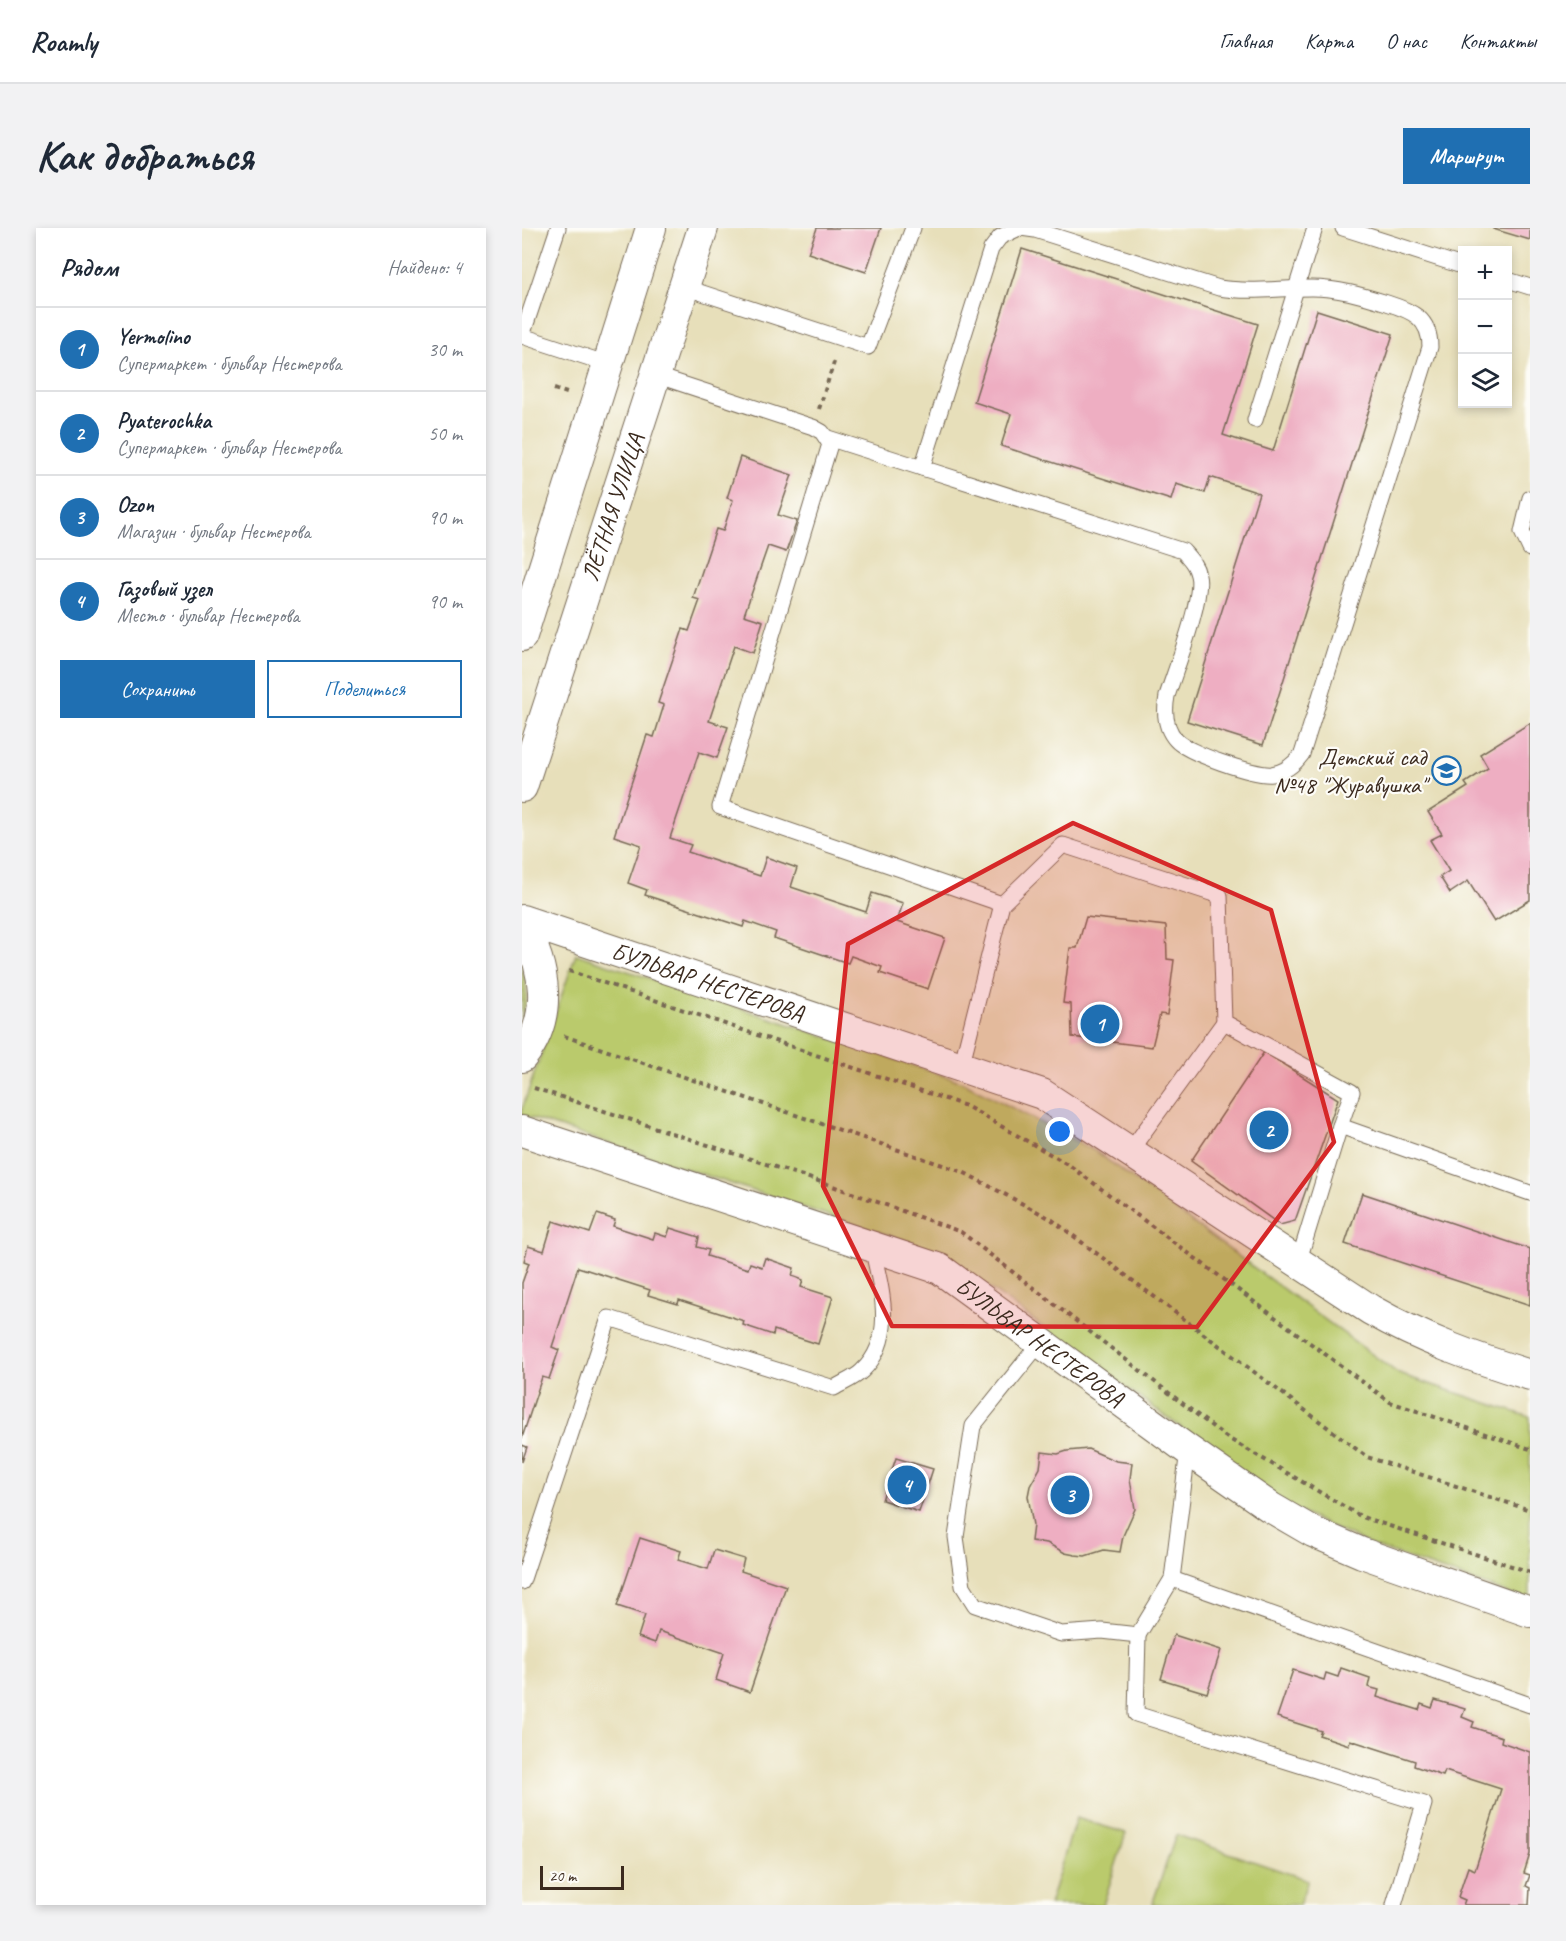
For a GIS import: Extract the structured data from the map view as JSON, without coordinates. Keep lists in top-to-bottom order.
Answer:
{
  "streets": {
    "street": ["ЛЁТНАЯ УЛИЦА", "БУЛЬВАР НЕСТЕРОВА"]
  },
  "places": {
    "school or university": ["Детский сад №48 \"Журавушка\""]
  },
  "scale_bar": "20 m",
  "page": {
    "header": "Roamly",
    "nav": [
      "Главная",
      "Карта",
      "О нас",
      "Контакты"
    ],
    "buttons": [
      "Маршрут",
      ["Сохранить", "Поделиться"]
    ],
    "title": "Как добраться",
    "heading": ["Рядом", "Найдено: 4"],
    "map_buttons": ["+", "−"],
    "list": [
      {
        "mark": "1",
        "name": "Yermolino",
        "note": "Супермаркет · бульвар Нестерова",
        "value": "30 m"
      },
      {
        "mark": "2",
        "name": "Pyaterochka",
        "note": "Супермаркет · бульвар Нестерова",
        "value": "50 m"
      },
      {
        "mark": "3",
        "name": "Ozon",
        "note": "Магазин · бульвар Нестерова",
        "value": "90 m"
      },
      {
        "mark": "4",
        "name": "Газовый узел",
        "note": "Место · бульвар Нестерова",
        "value": "90 m"
      }
    ],
    "pins": [
      "1",
      "2",
      "4",
      "3"
    ],
    "scale": "20 m"
  }
}
